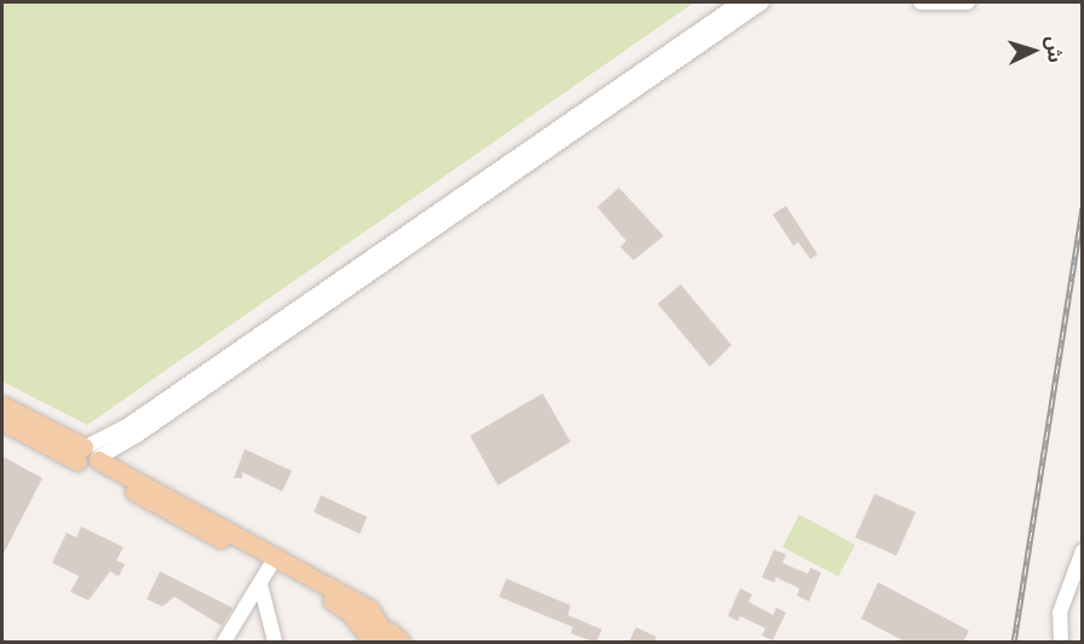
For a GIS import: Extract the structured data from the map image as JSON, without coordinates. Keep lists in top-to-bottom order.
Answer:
{
  "north": "right"
}
